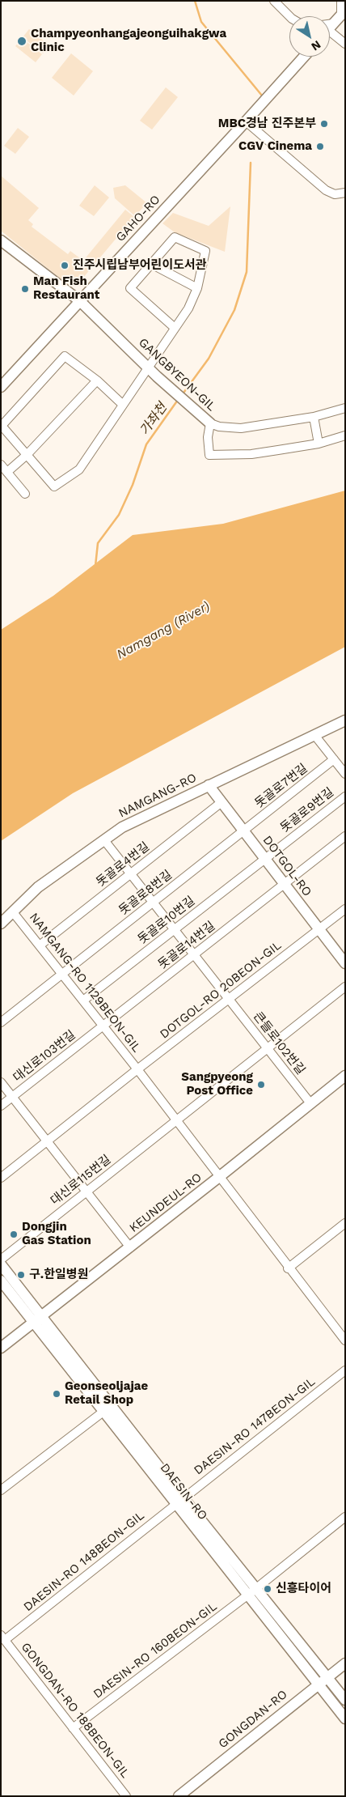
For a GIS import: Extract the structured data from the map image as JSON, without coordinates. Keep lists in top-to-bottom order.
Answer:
{
  "streets": {
    "street": [
      "GAHO-RO",
      "GANGBYEON-GIL",
      "돗골로7번길",
      "NAMGANG-RO",
      "돗골로9번길",
      "돗골로4번길",
      "DOTGOL-RO",
      "돗골로8번길",
      "돗골로10번길",
      "돗골로14번길",
      "NAMGANG-RO 1129BEON-GIL",
      "DOTGOL-RO 20BEON-GIL",
      "큰들로102번길",
      "대신로103번길",
      "대신로115번길",
      "KEUNDEUL-RO",
      "DAESIN-RO 147BEON-GIL",
      "DAESIN-RO",
      "DAESIN-RO 148BEON-GIL",
      "DAESIN-RO 160BEON-GIL",
      "GONGDAN-RO 188BEON-GIL",
      "GONGDAN-RO"
    ]
  },
  "crossings": [
    ["GAHO-RO", "GANGBYEON-GIL"],
    ["돗골로7번길", "DOTGOL-RO"],
    ["돗골로7번길", "돗골로8번길"],
    ["NAMGANG-RO", "DOTGOL-RO"],
    ["NAMGANG-RO", "NAMGANG-RO 1129BEON-GIL"],
    ["NAMGANG-RO", "큰들로102번길"],
    ["돗골로9번길", "DOTGOL-RO"],
    ["돗골로9번길", "돗골로10번길"],
    ["돗골로4번길", "DOTGOL-RO"],
    ["돗골로4번길", "NAMGANG-RO 1129BEON-GIL"],
    ["돗골로4번길", "큰들로102번길"],
    ["DOTGOL-RO", "돗골로8번길"],
    ["DOTGOL-RO", "돗골로10번길"],
    ["DOTGOL-RO", "돗골로14번길"],
    ["DOTGOL-RO", "DOTGOL-RO 20BEON-GIL"],
    ["돗골로8번길", "NAMGANG-RO 1129BEON-GIL"],
    ["돗골로8번길", "큰들로102번길"],
    ["돗골로10번길", "NAMGANG-RO 1129BEON-GIL"],
    ["돗골로10번길", "큰들로102번길"],
    ["돗골로14번길", "NAMGANG-RO 1129BEON-GIL"],
    ["돗골로14번길", "큰들로102번길"],
    ["돗골로14번길", "대신로103번길"],
    ["NAMGANG-RO 1129BEON-GIL", "DOTGOL-RO 20BEON-GIL"],
    ["NAMGANG-RO 1129BEON-GIL", "대신로103번길"],
    ["NAMGANG-RO 1129BEON-GIL", "대신로115번길"],
    ["NAMGANG-RO 1129BEON-GIL", "KEUNDEUL-RO"],
    ["DOTGOL-RO 20BEON-GIL", "큰들로102번길"],
    ["큰들로102번길", "대신로115번길"],
    ["큰들로102번길", "KEUNDEUL-RO"],
    ["KEUNDEUL-RO", "DAESIN-RO"],
    ["DAESIN-RO 147BEON-GIL", "DAESIN-RO"],
    ["DAESIN-RO 147BEON-GIL", "DAESIN-RO 148BEON-GIL"],
    ["DAESIN-RO", "DAESIN-RO 148BEON-GIL"],
    ["DAESIN-RO", "DAESIN-RO 160BEON-GIL"],
    ["DAESIN-RO", "GONGDAN-RO"],
    ["DAESIN-RO 148BEON-GIL", "GONGDAN-RO 188BEON-GIL"],
    ["DAESIN-RO 160BEON-GIL", "GONGDAN-RO 188BEON-GIL"]
  ],
  "water": ["가좌천", "Namgang (River)"],
  "places": [
    "Champyeonhangajeonguihakgwa Clinic",
    "MBC경남 진주본부",
    "CGV Cinema",
    "진주시립남부어린이도서관",
    "Man Fish Restaurant",
    "Sangpyeong Post Office",
    "Dongjin Gas Station",
    "구.한일병원",
    "Geonseoljajae Retail Shop",
    "신흥타이어"
  ],
  "north": "bottom right"
}
